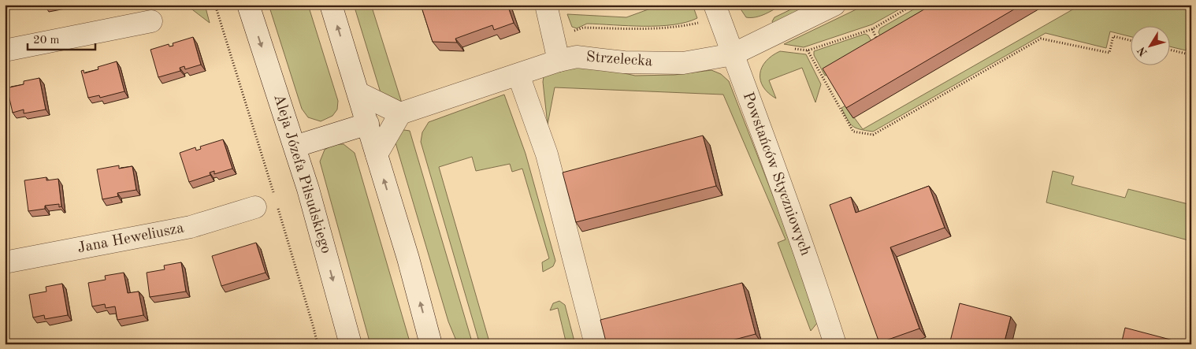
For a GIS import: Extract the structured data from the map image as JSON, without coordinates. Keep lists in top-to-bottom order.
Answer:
{
  "streets": {
    "street": [
      "Strzelecka",
      "Aleja Józefa Piłsudskiego",
      "Powstańców Styczniowych",
      "Jana Heweliusza"
    ]
  },
  "crossings": [
    ["Strzelecka", "Powstańców Styczniowych"]
  ],
  "scale_bar": "20 m",
  "north": "bottom left"
}
